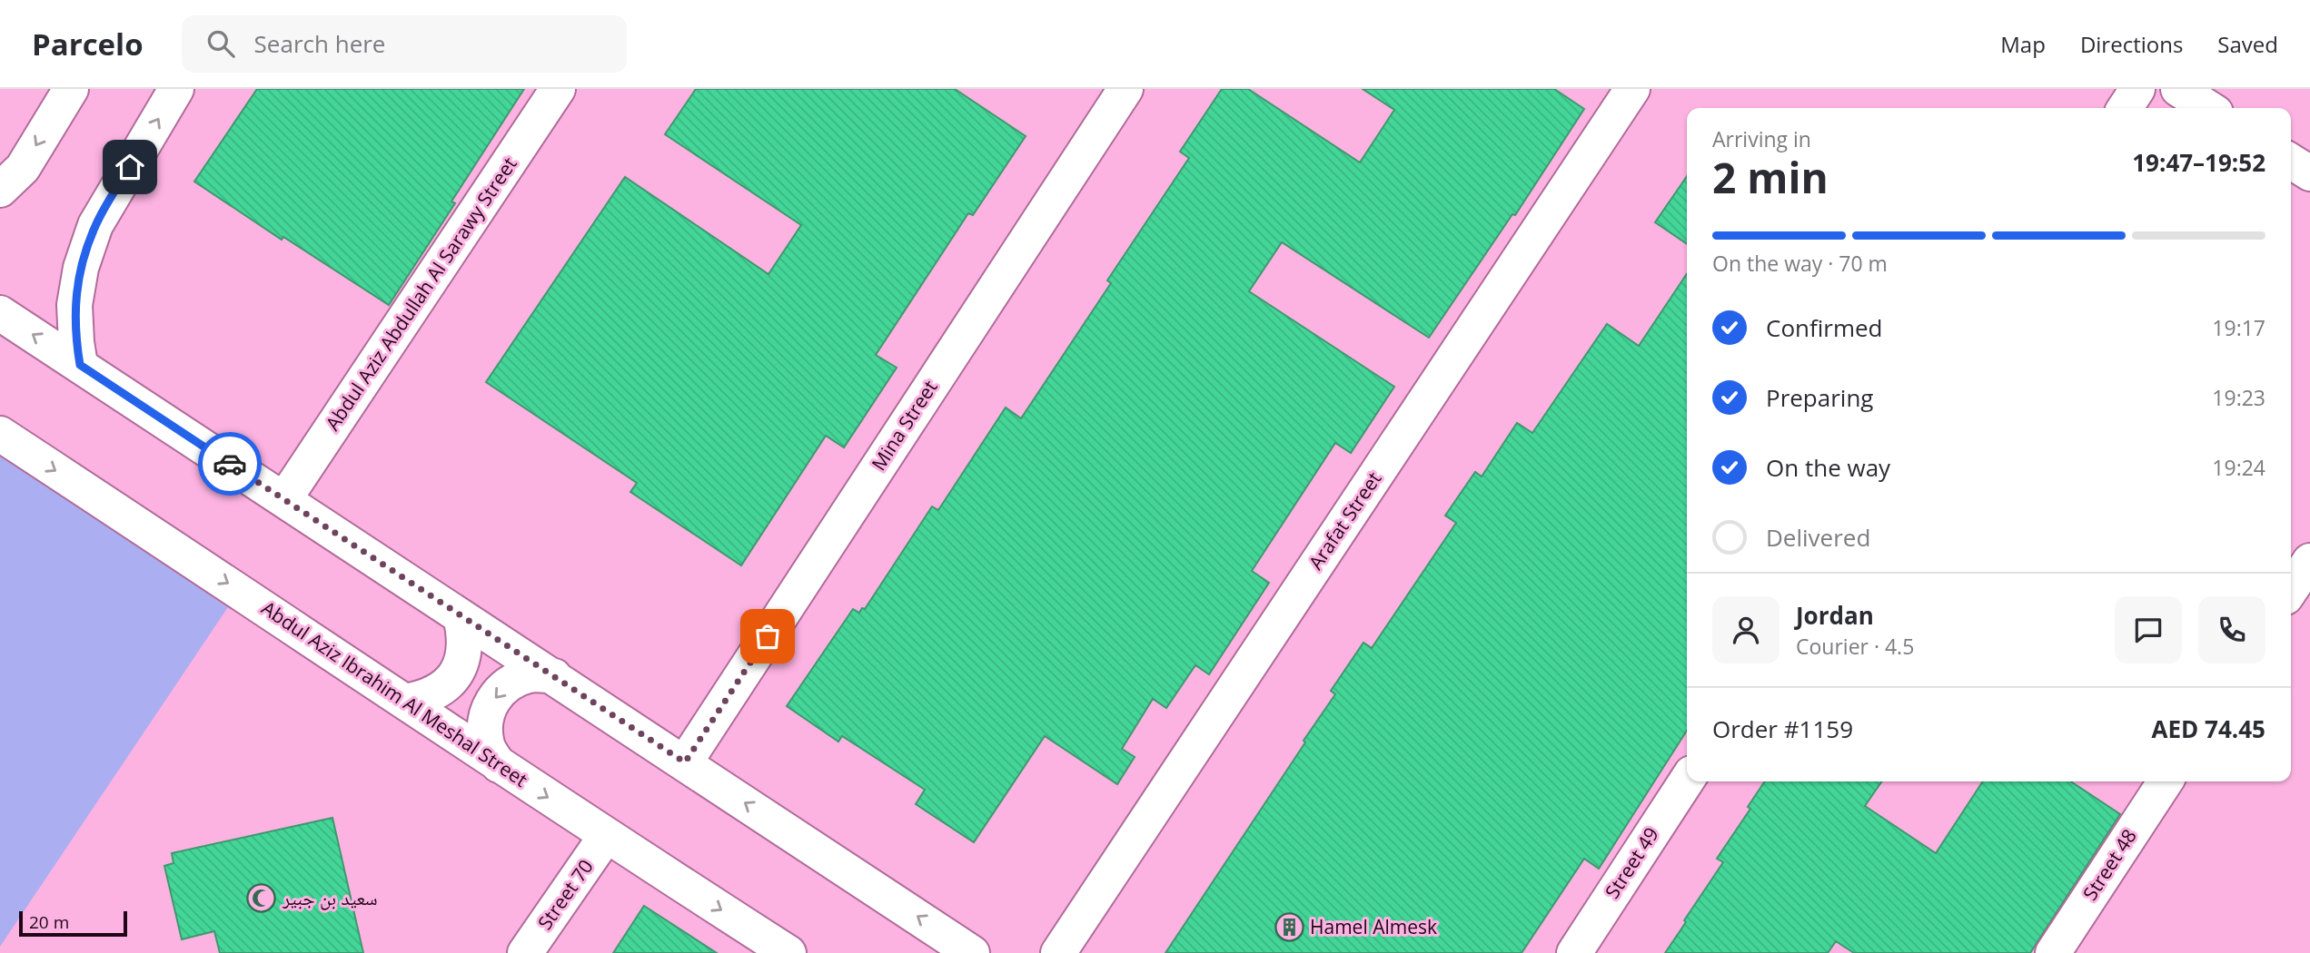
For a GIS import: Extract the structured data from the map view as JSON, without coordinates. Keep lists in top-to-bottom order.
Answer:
{
  "streets": {
    "street": [
      "Abdul Aziz Abdullah Al Sarawy Street",
      "Mina Street",
      "Arafat Street",
      "Abdul Aziz Ibrahim Al Meshal Street",
      "Street 49",
      "Street 48",
      "Street 70"
    ]
  },
  "crossings": [
    ["Abdul Aziz Ibrahim Al Meshal Street", "Street 70"]
  ],
  "places": {
    "mosque": ["سعيد بن جبير"],
    "building": ["Hamel Almesk"]
  },
  "scale_bar": "20 m",
  "page": {
    "header": "Parcelo",
    "search": "Search here",
    "nav": ["Map", "Directions", "Saved"],
    "heading": ["2 min", "Arriving in", "19:47–19:52"],
    "panel": [
      "Jordan",
      "Courier · 4.5",
      "Order #1159",
      "AED 74.45"
    ],
    "bar": "On the way · 70 m",
    "list": [
      ["Confirmed", "19:17"],
      ["Preparing", "19:23"],
      ["On the way", "19:24"],
      "Delivered"
    ],
    "scale": "20 m"
  }
}
